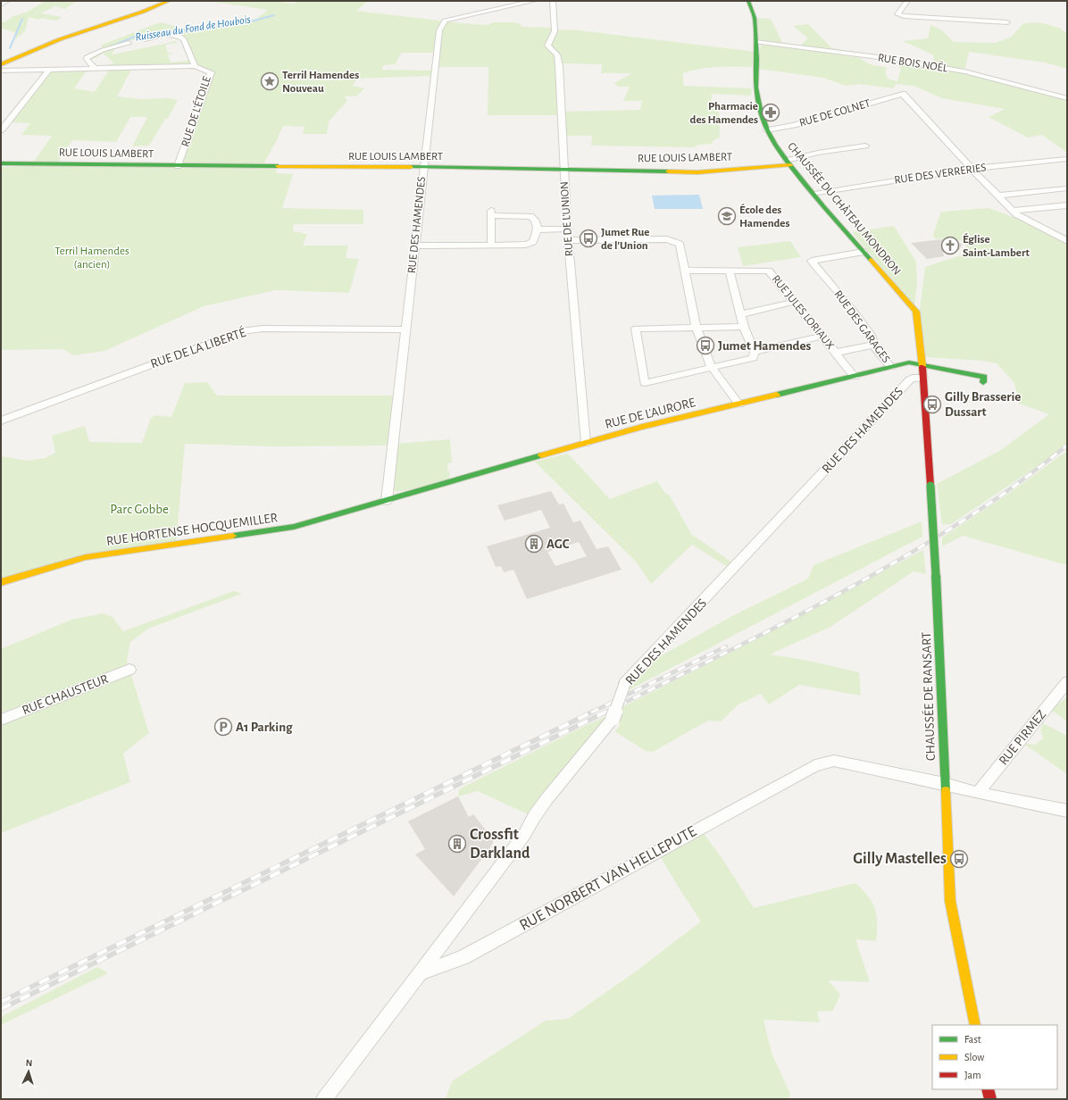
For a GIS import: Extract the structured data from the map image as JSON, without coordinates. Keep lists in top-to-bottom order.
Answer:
{
  "streets": {
    "street": [
      "RUE BOIS NOËL",
      "RUE DE L'ÉTOILE",
      "RUE DE COLNET",
      "RUE LOUIS LAMBERT",
      "RUE DES VERRERIES",
      "CHAUSSÉE DU CHÂTEAU MONDRON",
      "RUE DE L'UNION",
      "RUE DES HAMENDES",
      "RUE JULES LORIAUX",
      "RUE DES GARAGES",
      "RUE DE LA LIBERTÉ",
      "RUE DE L'AURORE",
      "RUE HORTENSE HOCQUEMILLER",
      "RUE CHAUSTEUR",
      "CHAUSSÉE DE RANSART",
      "RUE PIRMEZ",
      "RUE NORBERT VAN HELLEPUTE"
    ]
  },
  "crossings": [
    ["RUE BOIS NOËL", "CHAUSSÉE DU CHÂTEAU MONDRON"],
    ["RUE DE L'ÉTOILE", "RUE LOUIS LAMBERT"],
    ["RUE DE COLNET", "RUE DES VERRERIES"],
    ["RUE DE COLNET", "CHAUSSÉE DU CHÂTEAU MONDRON"],
    ["RUE LOUIS LAMBERT", "CHAUSSÉE DU CHÂTEAU MONDRON"],
    ["RUE LOUIS LAMBERT", "RUE DE L'UNION"],
    ["RUE LOUIS LAMBERT", "RUE DES HAMENDES"],
    ["RUE DES VERRERIES", "CHAUSSÉE DU CHÂTEAU MONDRON"],
    ["CHAUSSÉE DU CHÂTEAU MONDRON", "RUE DES GARAGES"],
    ["CHAUSSÉE DU CHÂTEAU MONDRON", "RUE DE L'AURORE"],
    ["CHAUSSÉE DU CHÂTEAU MONDRON", "CHAUSSÉE DE RANSART"],
    ["RUE DE L'UNION", "RUE DE L'AURORE"],
    ["RUE DES HAMENDES", "RUE DE LA LIBERTÉ"],
    ["RUE DES HAMENDES", "RUE DE L'AURORE"],
    ["RUE DES HAMENDES", "RUE HORTENSE HOCQUEMILLER"],
    ["RUE DES HAMENDES", "CHAUSSÉE DE RANSART"],
    ["RUE DES HAMENDES", "RUE NORBERT VAN HELLEPUTE"],
    ["RUE JULES LORIAUX", "RUE DES GARAGES"],
    ["RUE JULES LORIAUX", "RUE DE L'AURORE"],
    ["RUE DES GARAGES", "RUE DE L'AURORE"],
    ["RUE DE L'AURORE", "RUE HORTENSE HOCQUEMILLER"],
    ["RUE DE L'AURORE", "CHAUSSÉE DE RANSART"],
    ["CHAUSSÉE DE RANSART", "RUE NORBERT VAN HELLEPUTE"],
    ["RUE PIRMEZ", "RUE NORBERT VAN HELLEPUTE"]
  ],
  "water": ["Ruisseau du Fond de Houbois"],
  "parks": ["Terril Hamendes (ancien)", "Parc Gobbe"],
  "places": {
    "place": ["Terril Hamendes Nouveau"],
    "pharmacy": ["Pharmacie des Hamendes"],
    "school or university": ["École des Hamendes"],
    "bus stop": [
      "Jumet Rue de l'Union",
      "Jumet Hamendes",
      "Gilly Brasserie Dussart",
      "Gilly Mastelles"
    ],
    "church": ["Église Saint-Lambert"],
    "building": ["AGC", "Crossfit Darkland"],
    "parking": ["A1 Parking"]
  },
  "legend": ["Fast", "Slow", "Jam"],
  "north": "top"
}
